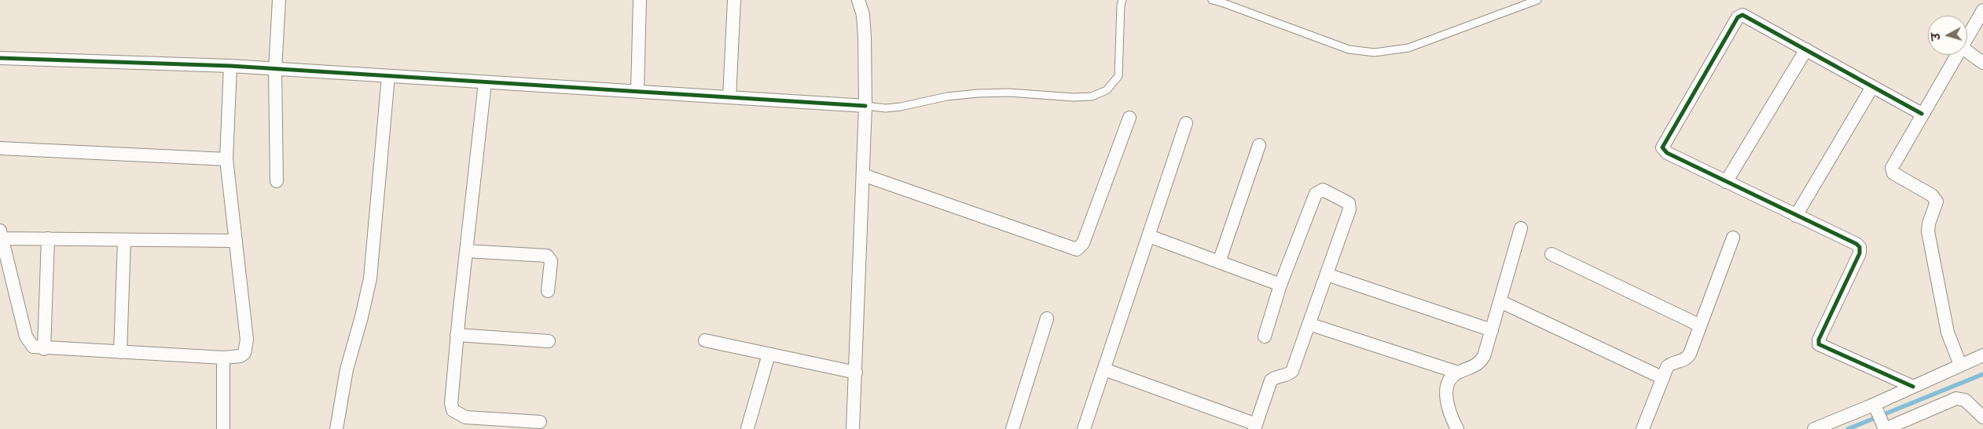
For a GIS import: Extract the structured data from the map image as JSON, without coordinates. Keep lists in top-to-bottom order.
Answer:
{
  "north": "left"
}
